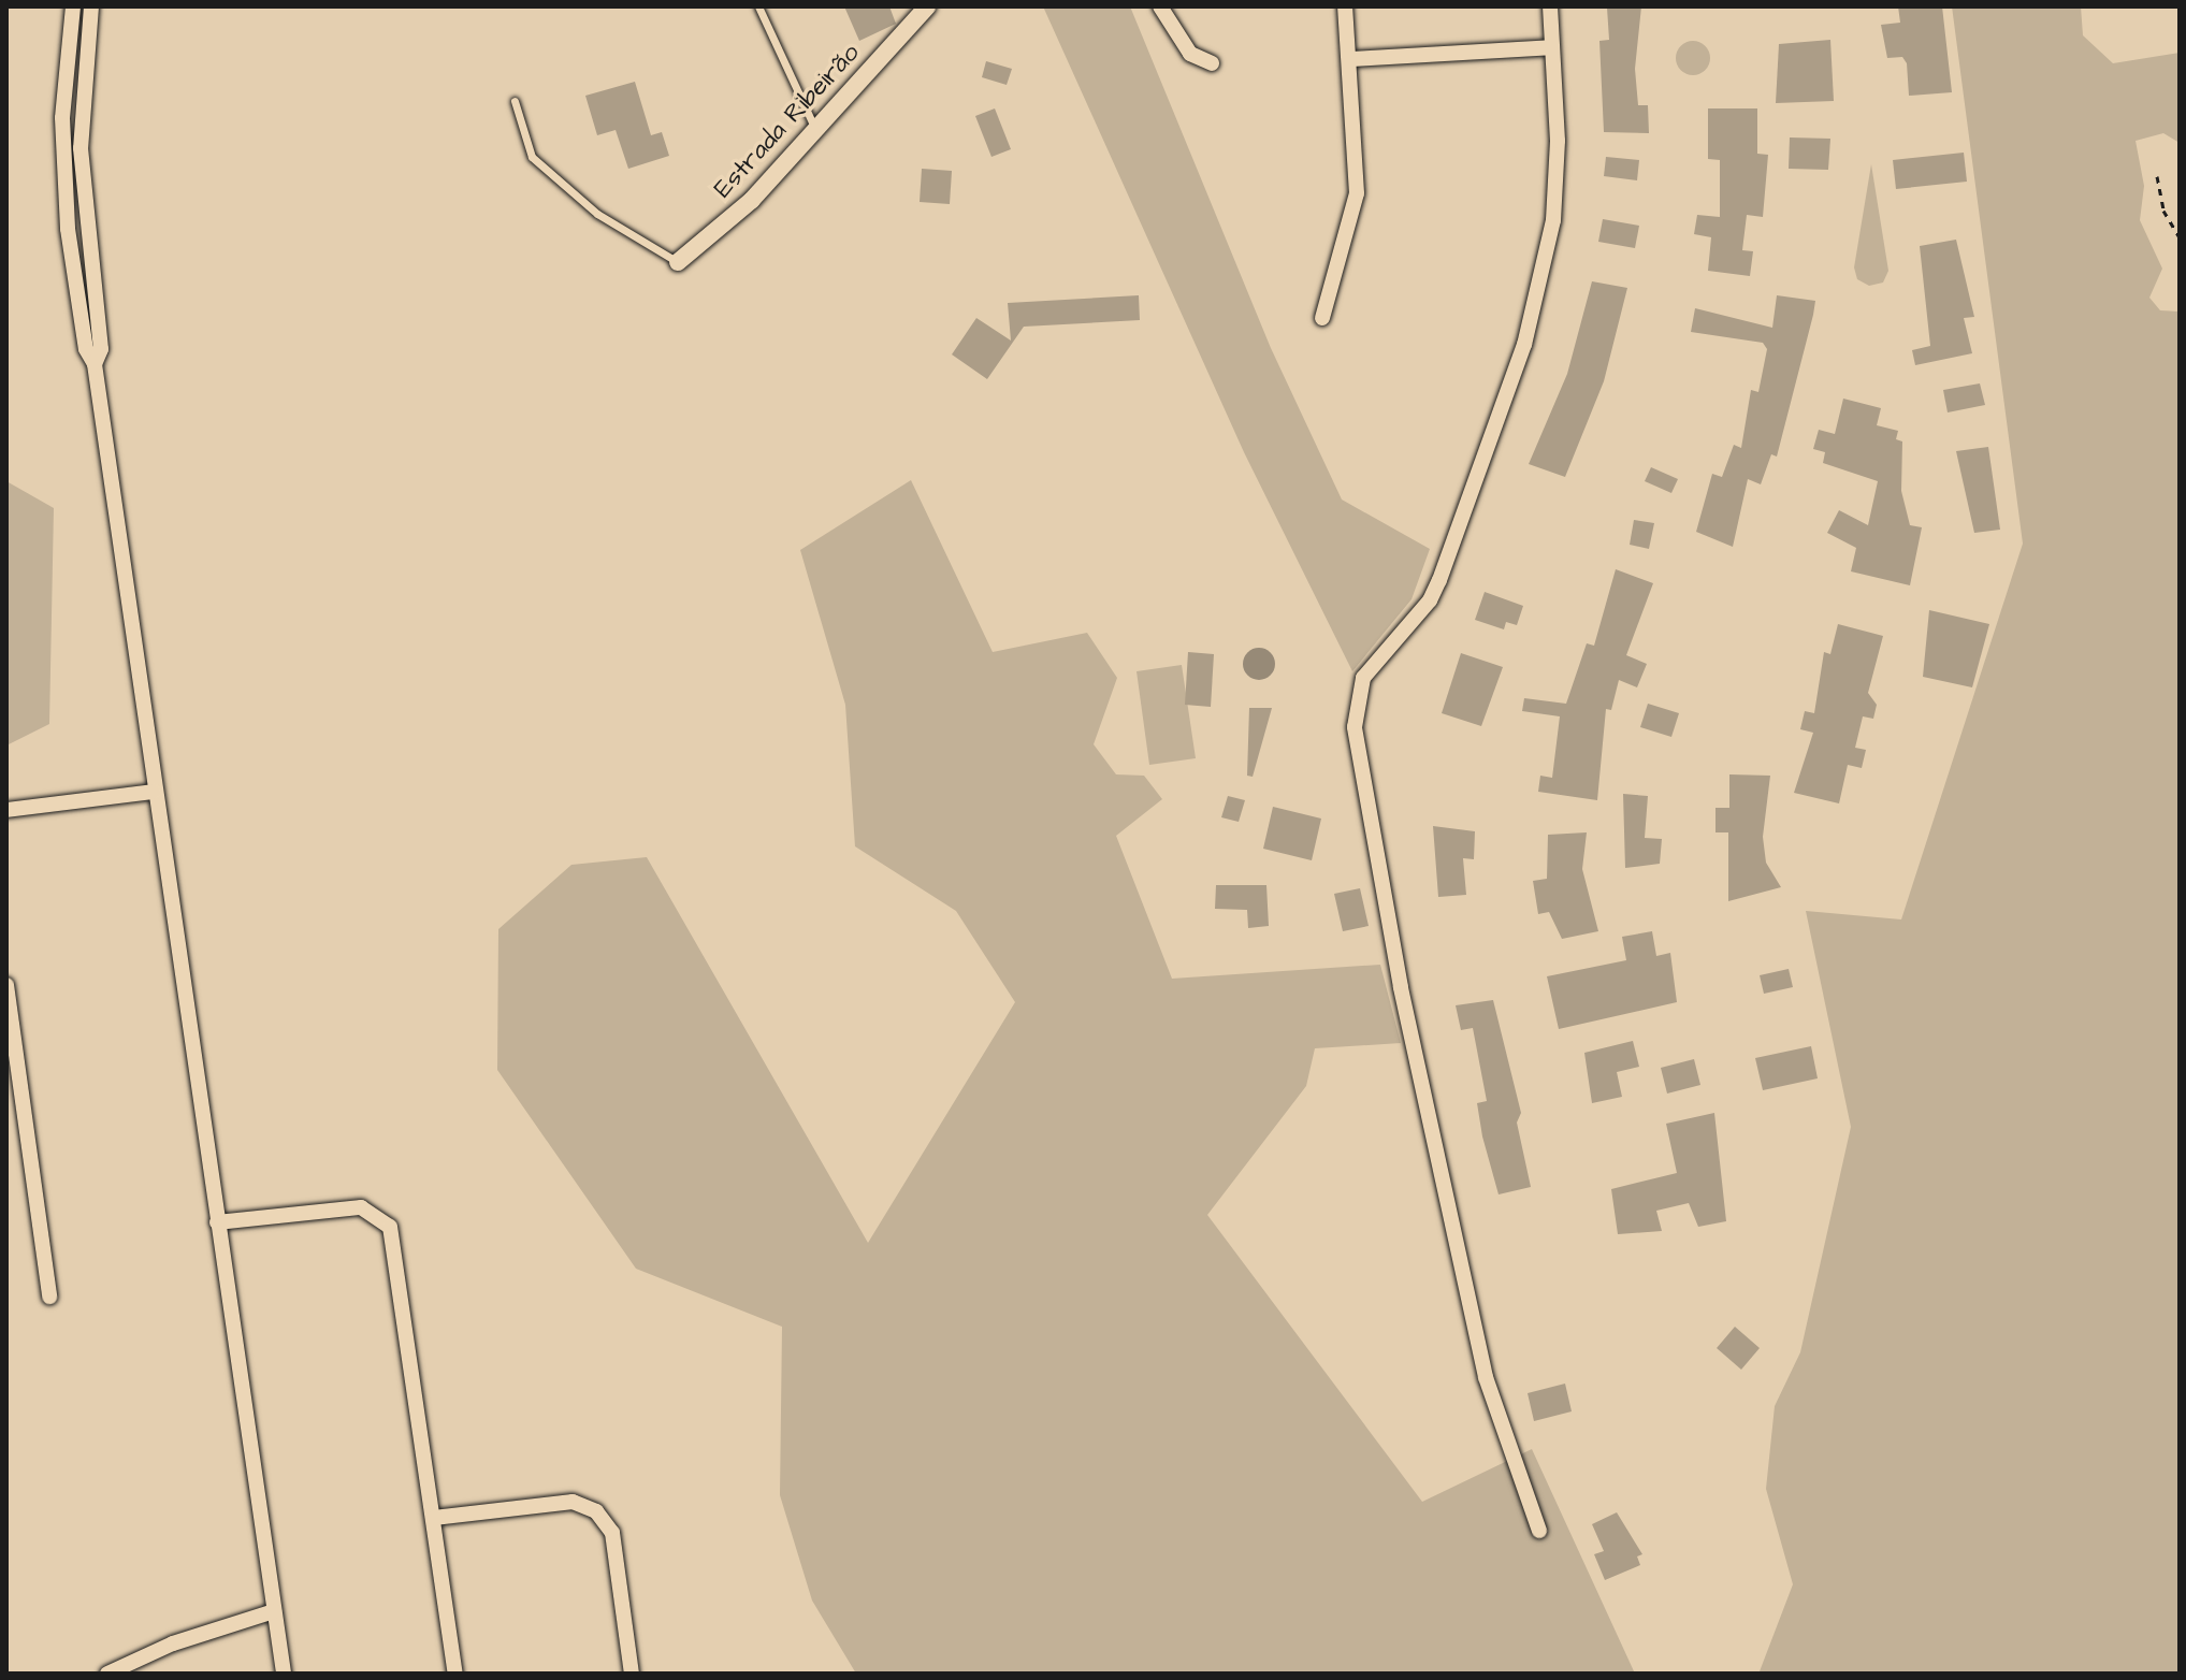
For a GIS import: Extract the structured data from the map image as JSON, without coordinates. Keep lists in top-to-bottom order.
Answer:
{
  "streets": {
    "street": ["Estrada Ribeirão"]
  }
}
